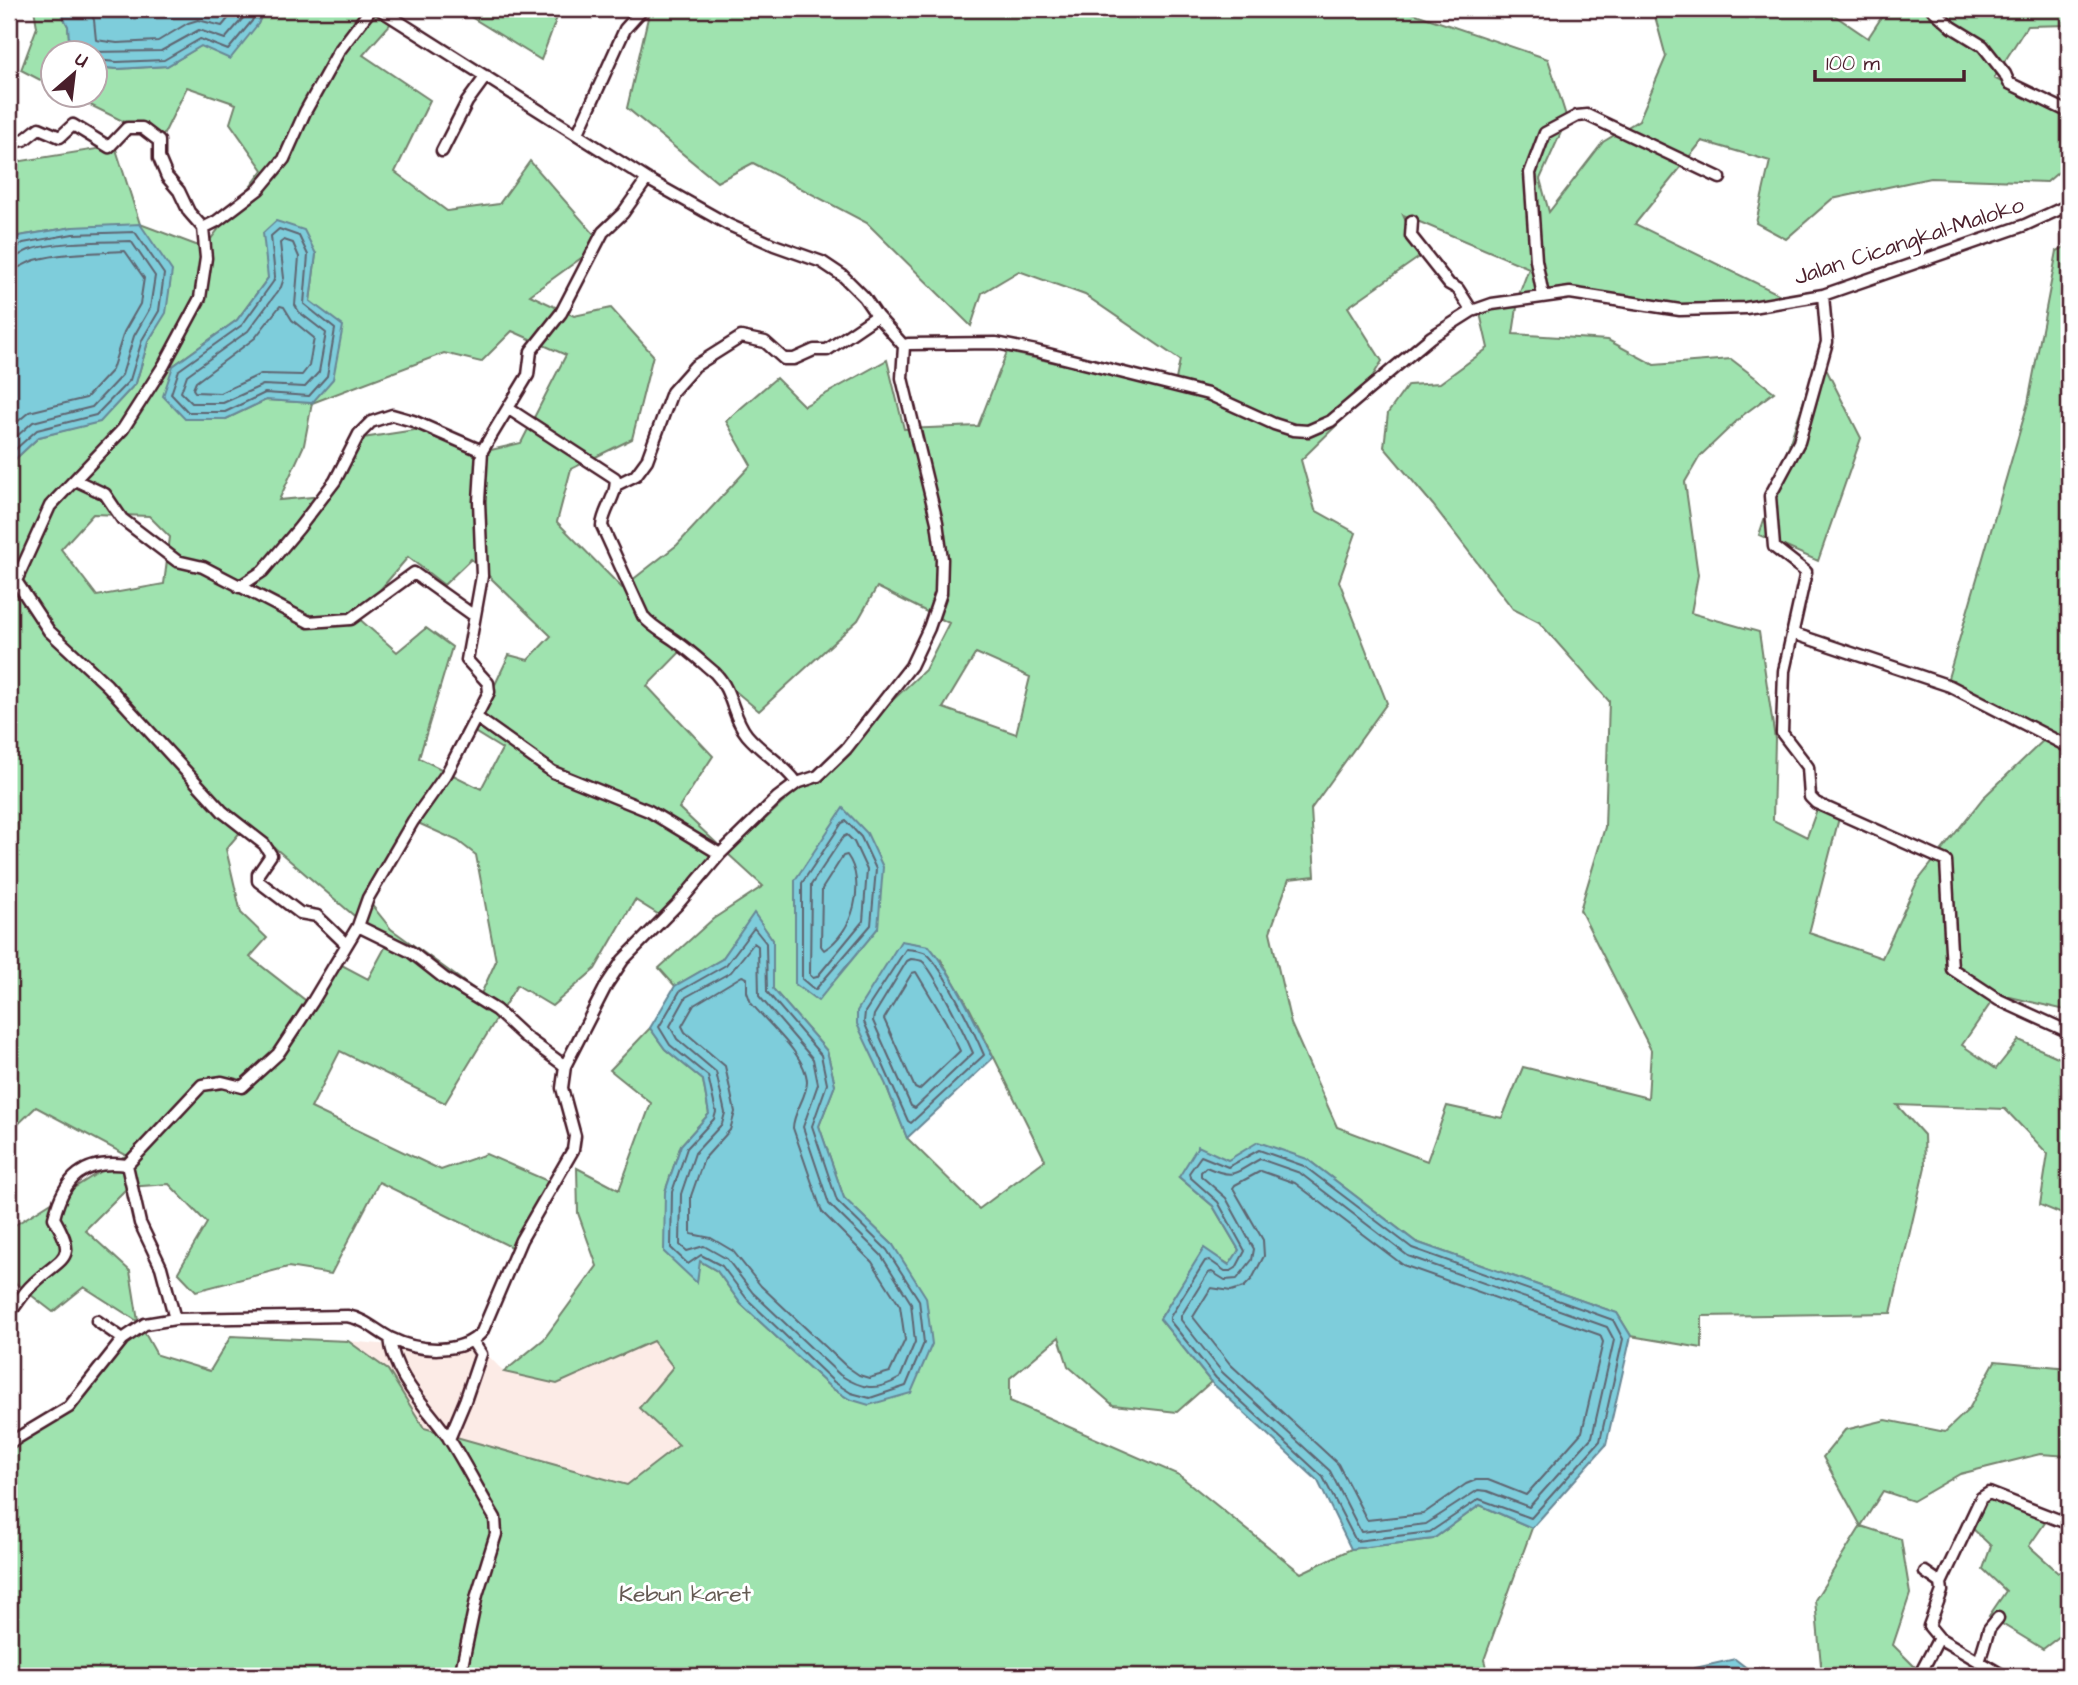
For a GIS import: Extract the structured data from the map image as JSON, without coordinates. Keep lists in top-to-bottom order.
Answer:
{
  "streets": {
    "street": ["Jalan Cicangkal–Maloko"]
  },
  "parks": ["Kebun karet"],
  "scale_bar": "100 m",
  "north": "top right"
}
